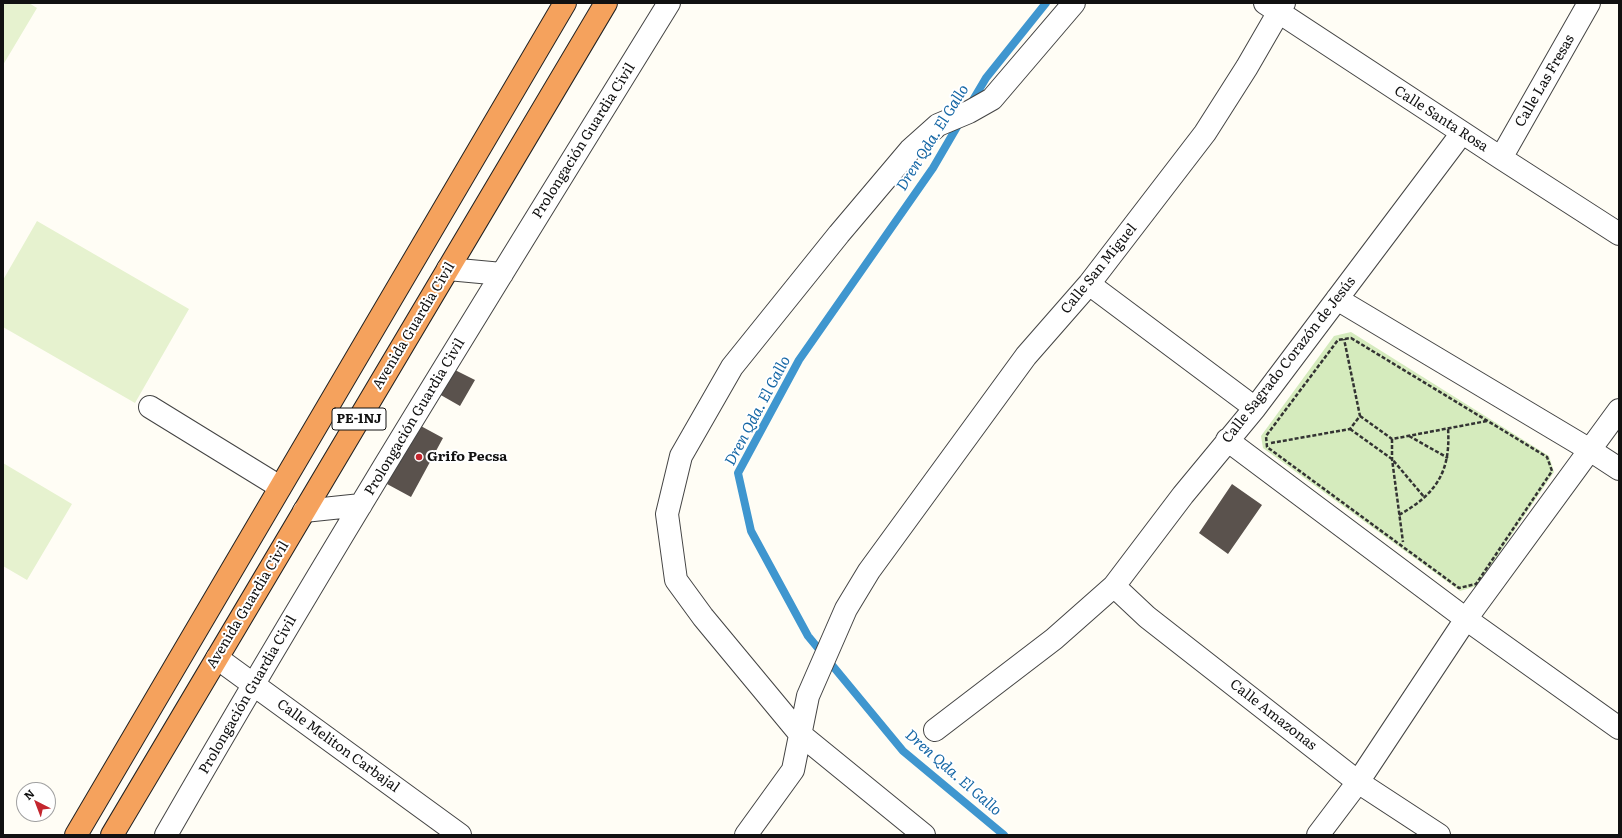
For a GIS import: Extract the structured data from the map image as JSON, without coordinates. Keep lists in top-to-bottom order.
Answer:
{
  "streets": {
    "highway": ["Avenida Guardia Civil", "PE-1NJ"],
    "street": [
      "Calle Las Fresas",
      "Calle Santa Rosa",
      "Prolongación Guardia Civil",
      "Calle San Miguel",
      "Calle Sagrado Corazón de Jesús",
      "Calle Amazonas",
      "Calle Meliton Carbajal"
    ]
  },
  "crossings": [
    ["Calle Las Fresas", "Calle Santa Rosa"],
    ["Calle Santa Rosa", "Calle San Miguel"],
    ["Calle Santa Rosa", "Calle Sagrado Corazón de Jesús"],
    ["Prolongación Guardia Civil", "Calle Meliton Carbajal"],
    ["Avenida Guardia Civil", "Calle Meliton Carbajal"],
    ["Calle Sagrado Corazón de Jesús", "Calle Amazonas"]
  ],
  "water": ["Dren Qda. El Gallo"],
  "places": ["Grifo Pecsa"],
  "north": "top left"
}
